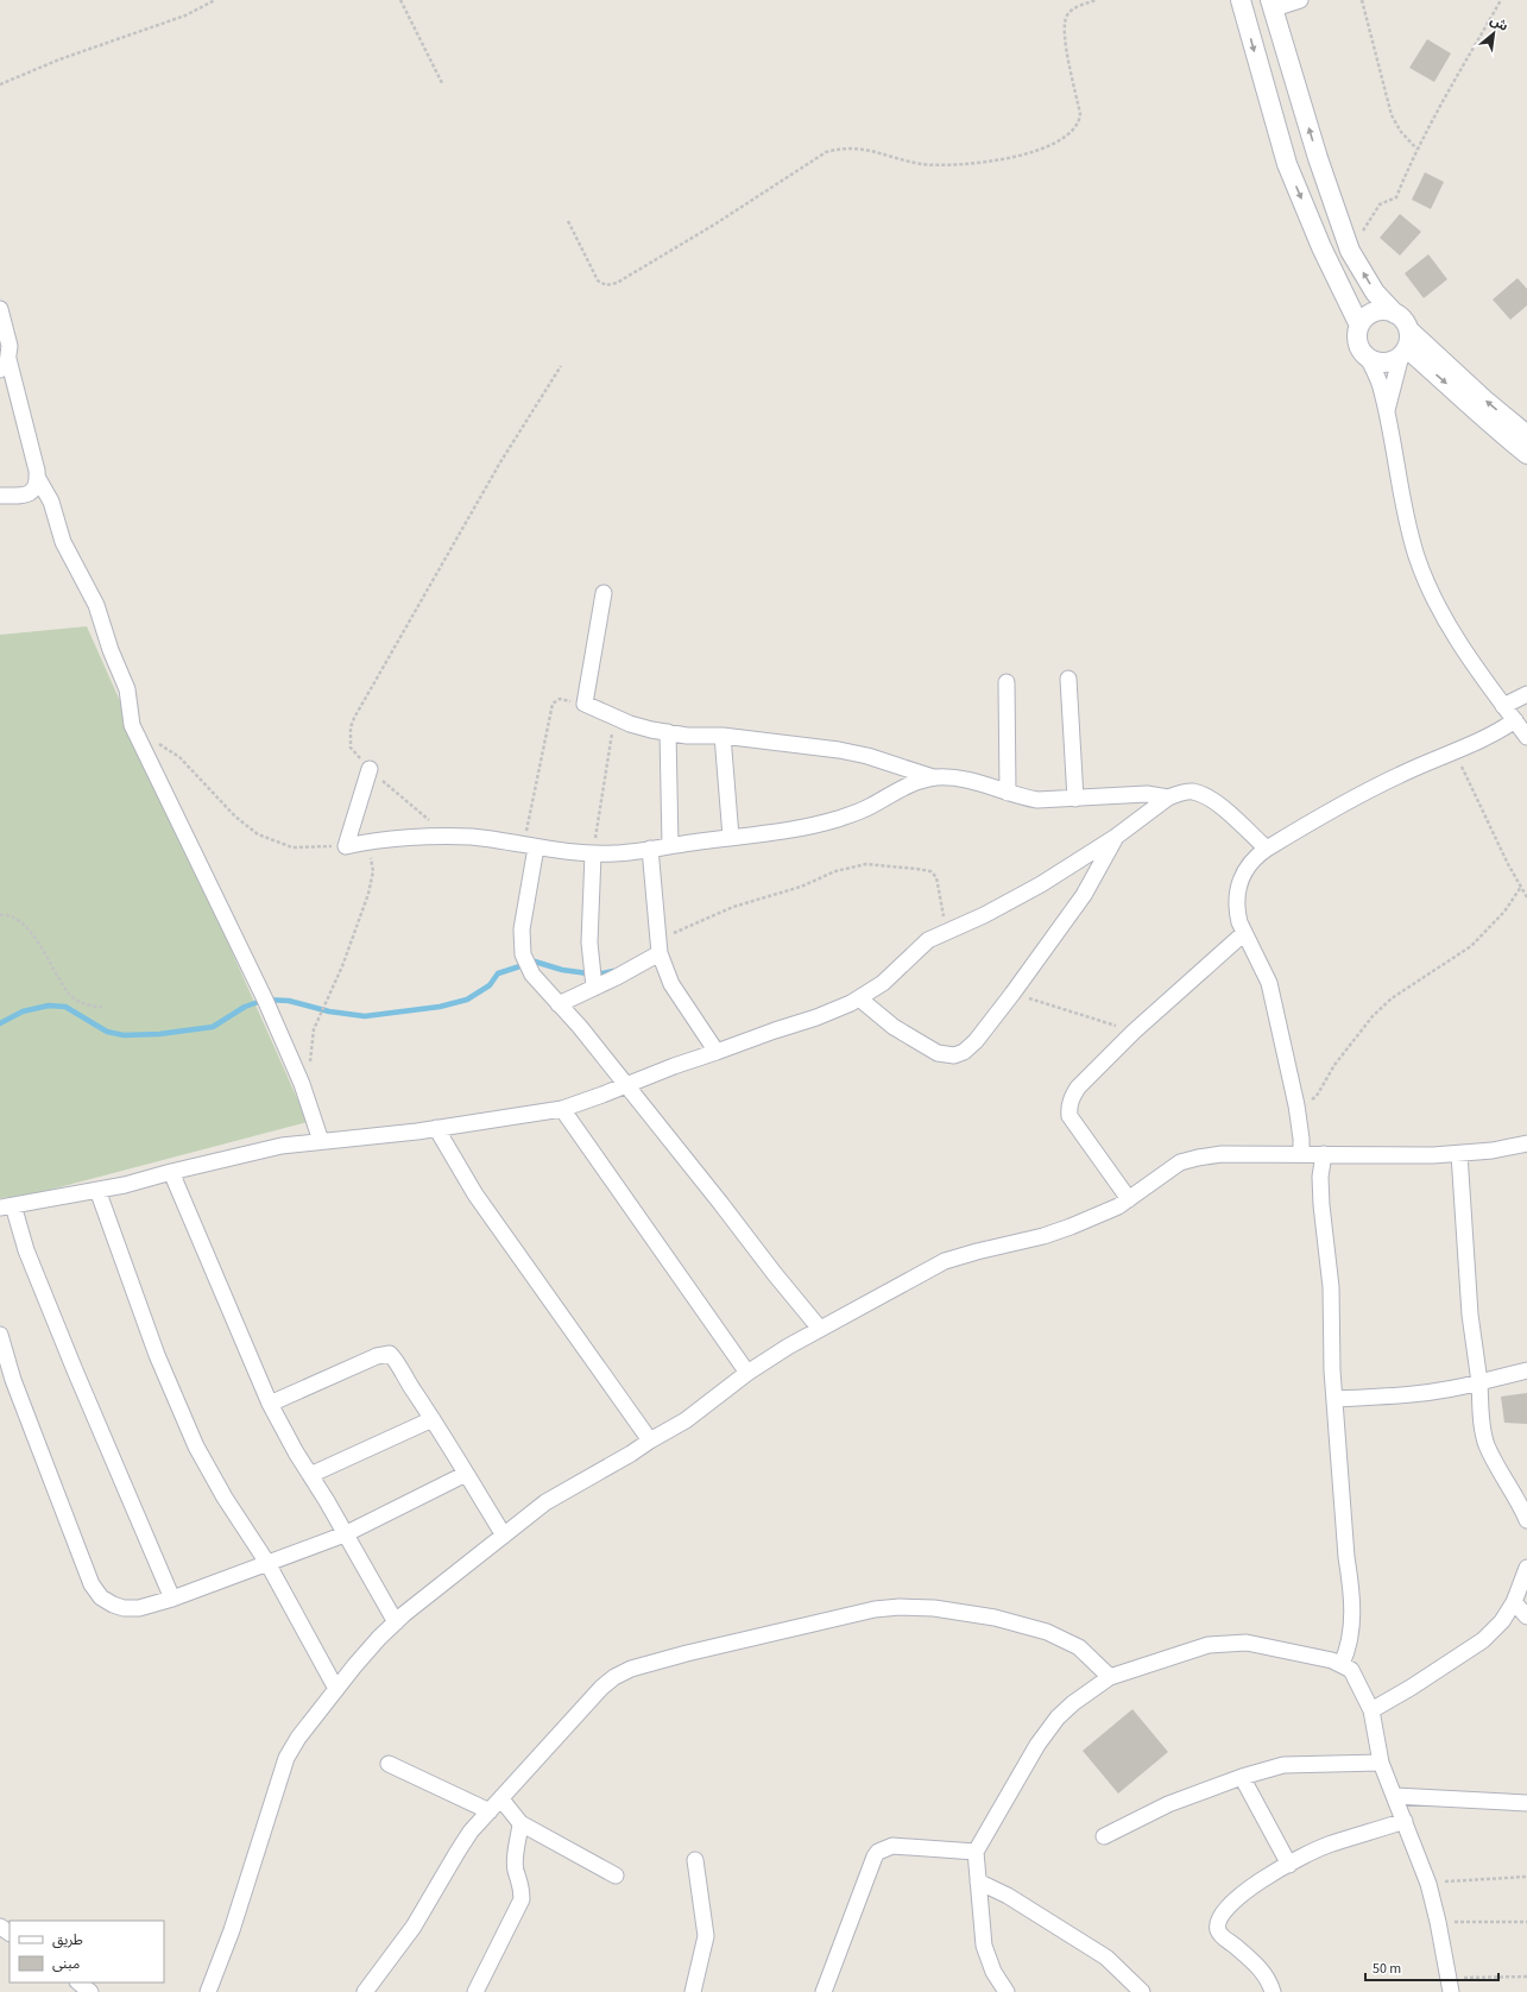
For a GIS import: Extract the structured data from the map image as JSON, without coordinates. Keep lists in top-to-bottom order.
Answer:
{
  "legend": ["طريق", "مبنى"],
  "scale_bar": "50 m",
  "north": "top right"
}
